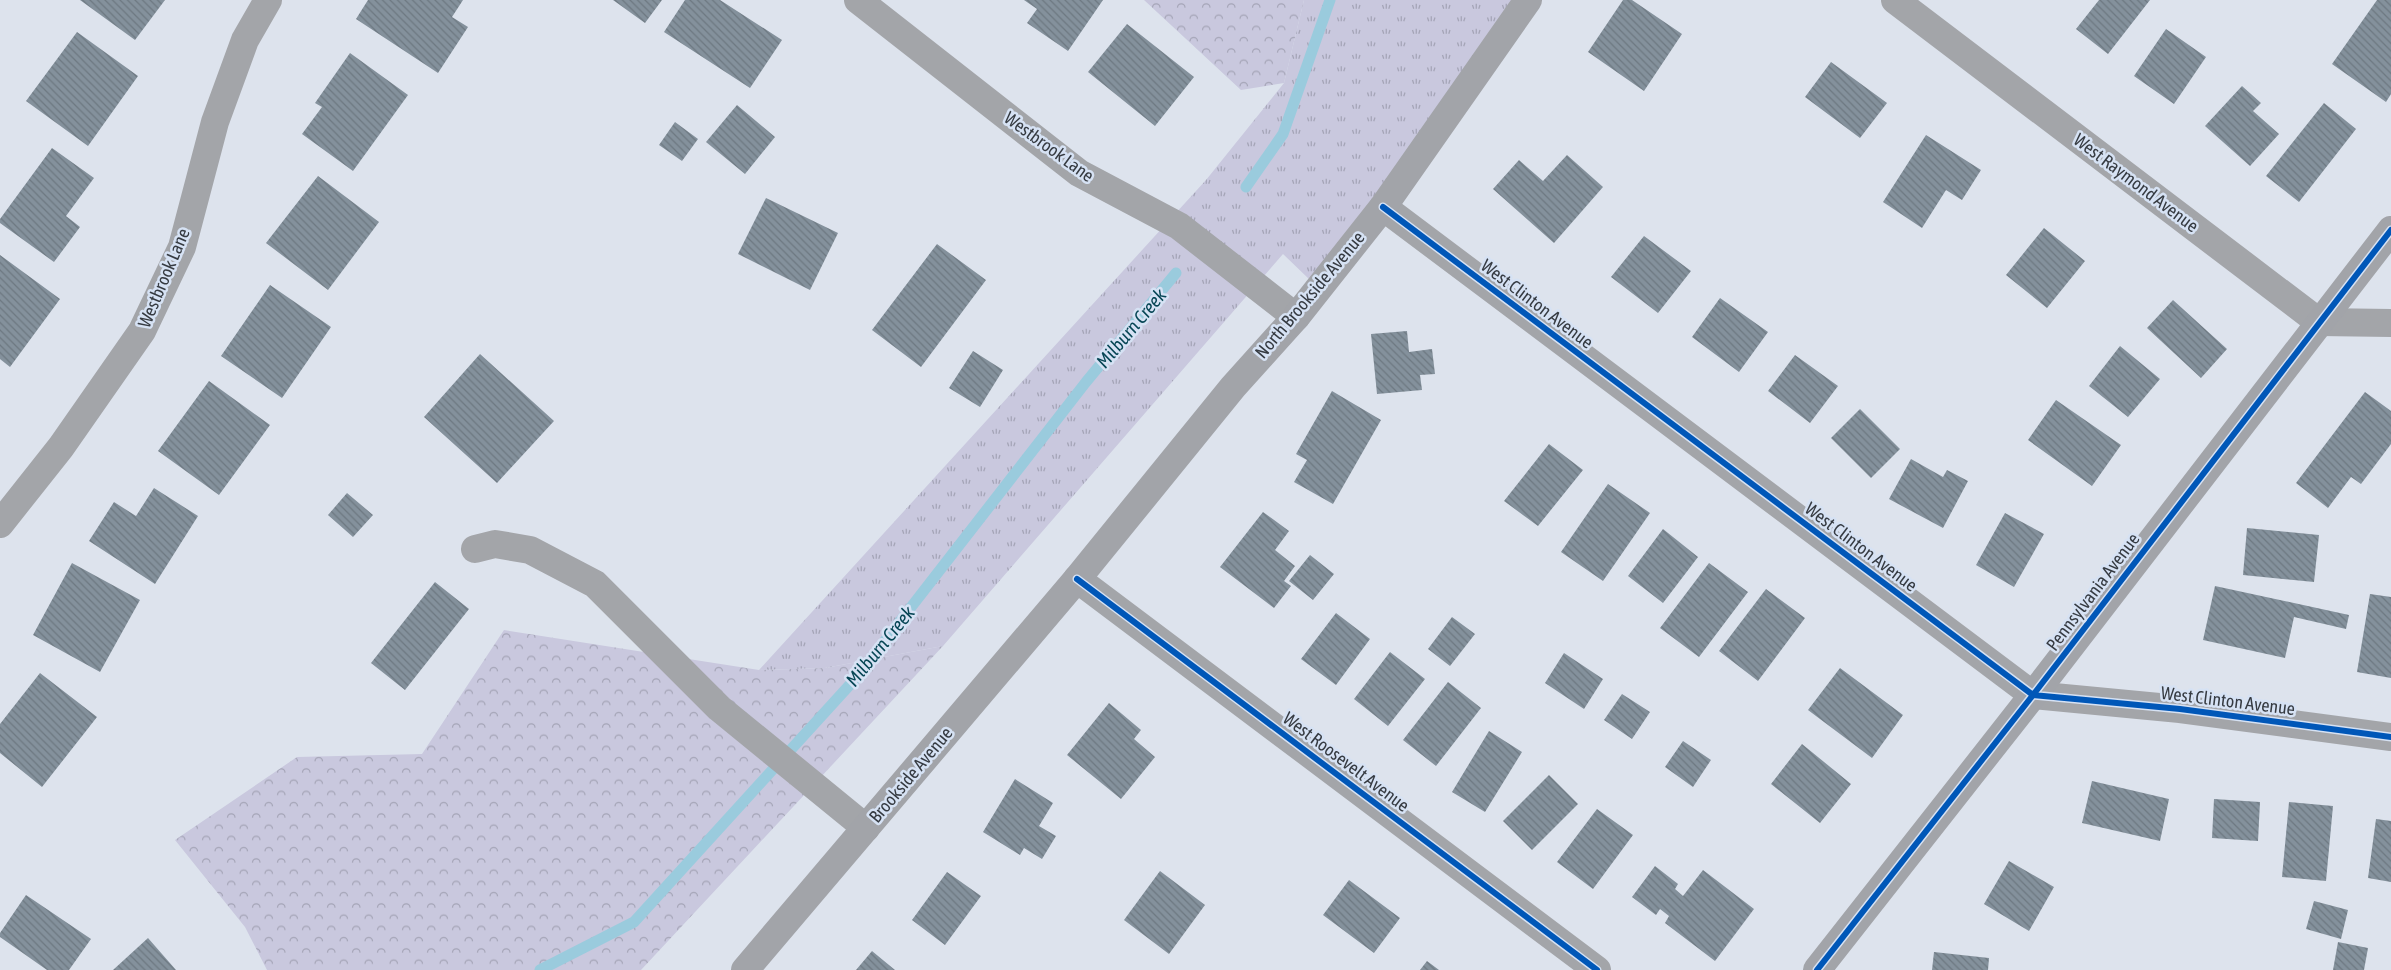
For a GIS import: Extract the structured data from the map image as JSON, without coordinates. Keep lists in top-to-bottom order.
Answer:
{
  "streets": {
    "main road": ["North Brookside Avenue", "Pennsylvania Avenue", "Brookside Avenue"],
    "street": [
      "Westbrook Lane",
      "West Raymond Avenue",
      "West Clinton Avenue",
      "West Roosevelt Avenue"
    ]
  },
  "crossings": [
    ["Westbrook Lane", "North Brookside Avenue"],
    ["West Raymond Avenue", "Pennsylvania Avenue"],
    ["North Brookside Avenue", "West Clinton Avenue"],
    ["North Brookside Avenue", "West Roosevelt Avenue"],
    ["North Brookside Avenue", "Brookside Avenue"],
    ["West Clinton Avenue", "Pennsylvania Avenue"],
    ["West Roosevelt Avenue", "Brookside Avenue"]
  ],
  "water": ["Milburn Creek"]
}
